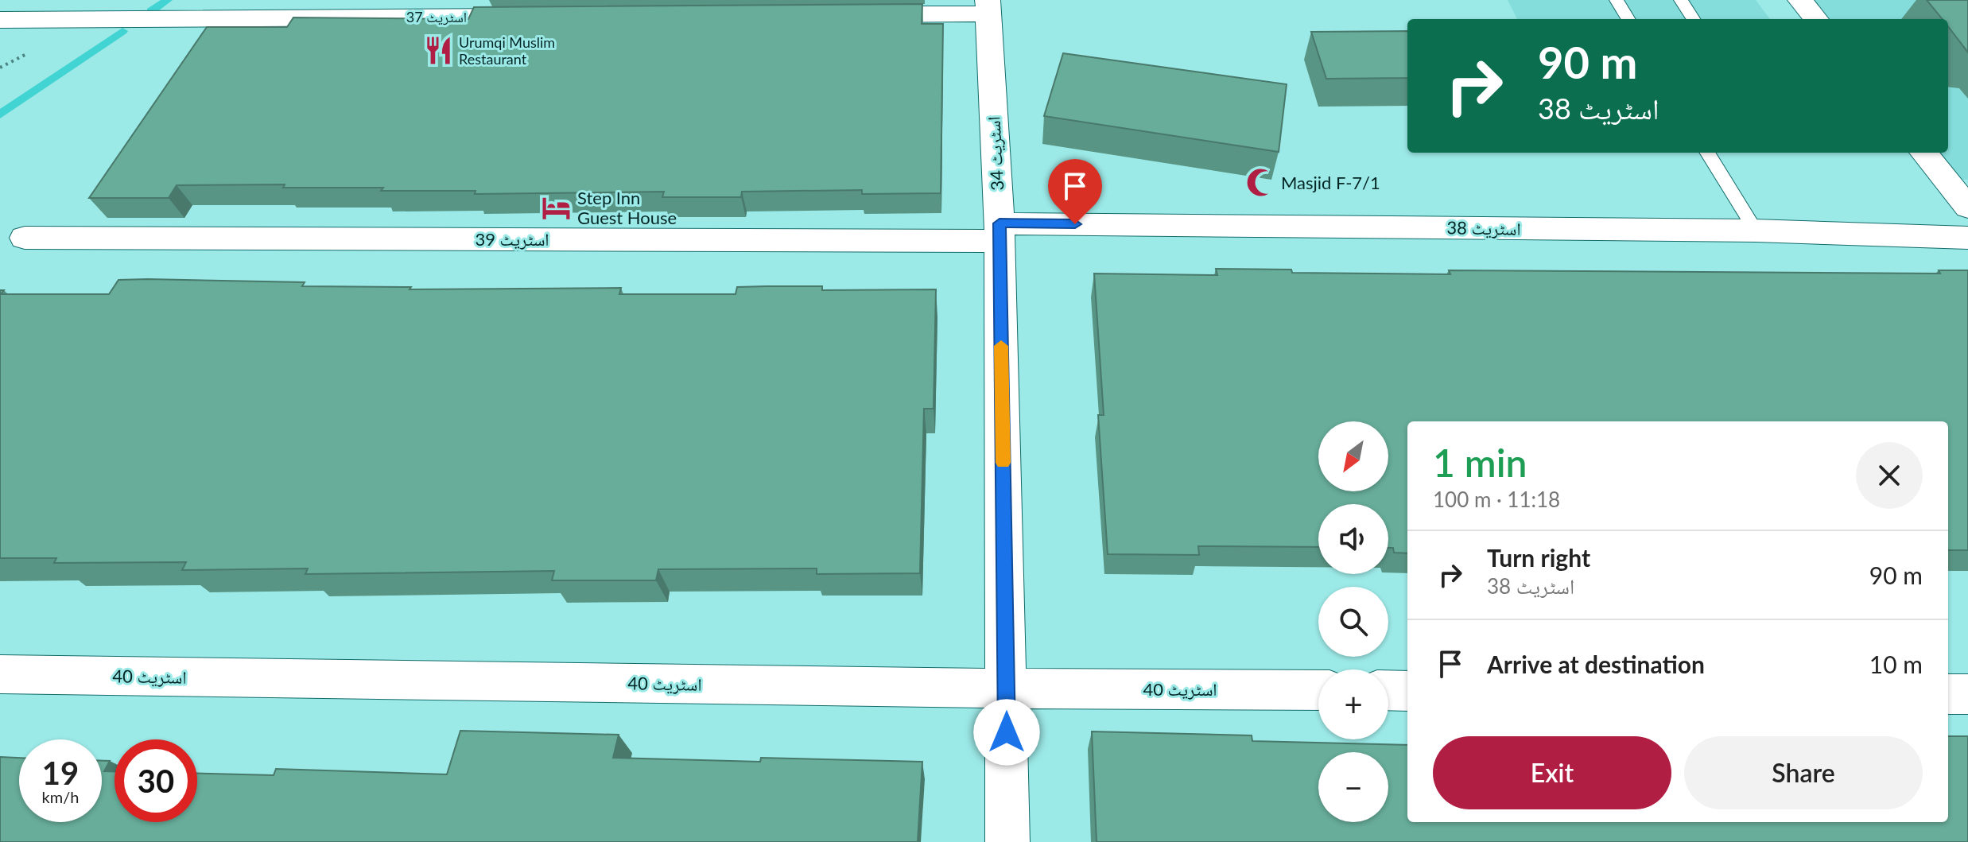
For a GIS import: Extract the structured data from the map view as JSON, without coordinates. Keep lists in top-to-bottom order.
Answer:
{
  "streets": {
    "street": [
      "اسٹریٹ 37",
      "اسٹریٹ 34",
      "اسٹریٹ 38",
      "اسٹریٹ 39",
      "اسٹریٹ 40"
    ]
  },
  "crossings": [
    ["اسٹریٹ 34", "اسٹریٹ 38"],
    ["اسٹریٹ 34", "اسٹریٹ 39"],
    ["اسٹریٹ 34", "اسٹریٹ 40"],
    ["اسٹریٹ 38", "اسٹریٹ 39"]
  ],
  "places": {
    "restaurant": ["Urumqi Muslim Restaurant"],
    "mosque": ["Masjid F-7/1"],
    "hotel": ["Step Inn Guest House"]
  },
  "north": "bottom left",
  "page": {
    "turn": ["90 m", "اسٹریٹ 38"],
    "map_buttons": ["+", "−"],
    "heading": ["1 min", "100 m · 11:18"],
    "list": [
      {
        "name": "Turn right",
        "note": "اسٹریٹ 38",
        "value": "90 m"
      },
      {
        "name": "Arrive at destination",
        "value": "10 m"
      }
    ],
    "buttons": ["Exit", "Share"],
    "speed": "19 km/h",
    "limit": "30"
  }
}
